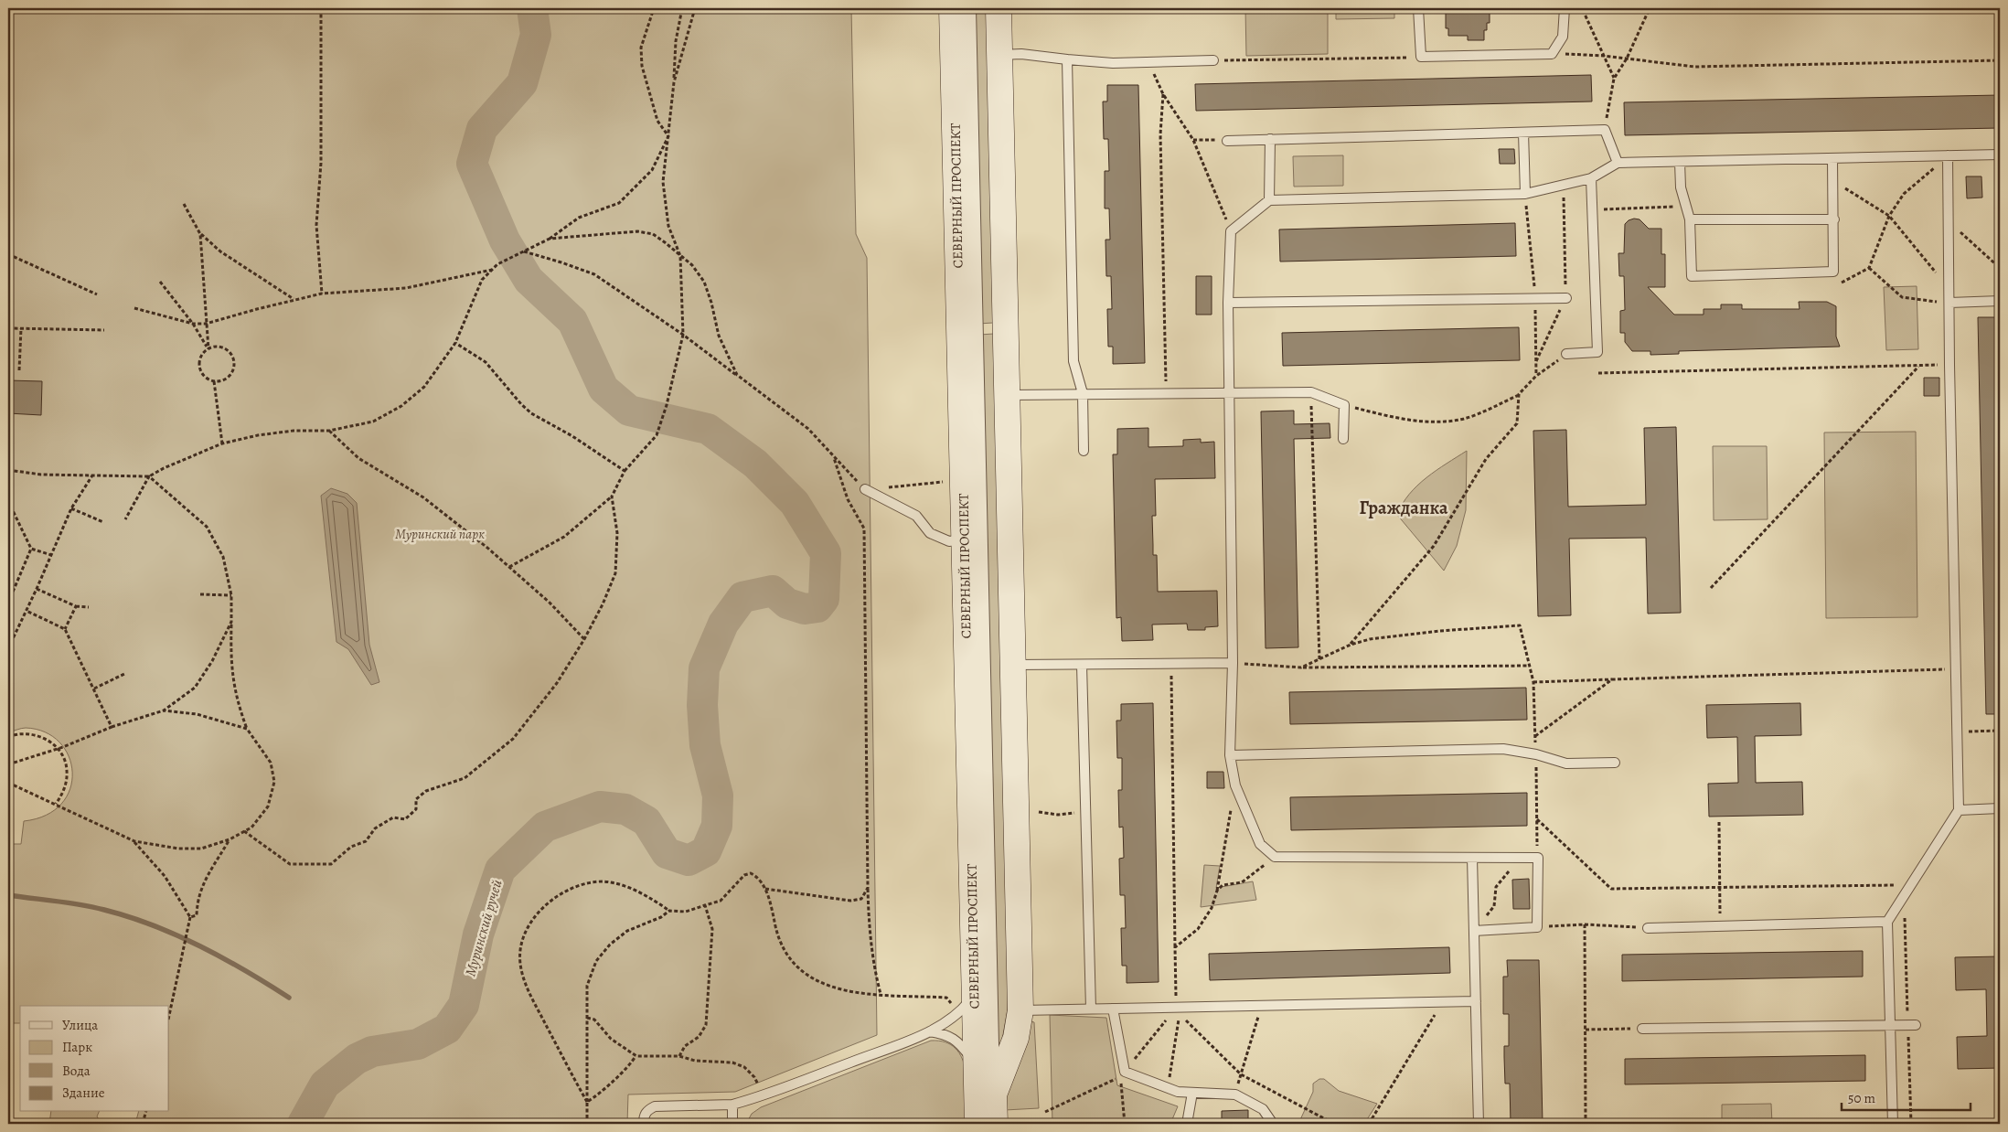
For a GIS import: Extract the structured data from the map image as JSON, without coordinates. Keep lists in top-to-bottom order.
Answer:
{
  "streets": {
    "main road": ["СЕВЕРНЫЙ ПРОСПЕКТ"]
  },
  "districts": ["Гражданка"],
  "water": ["Муринский ручей"],
  "parks": ["Муринский парк"],
  "legend": [
    "Улица",
    "Парк",
    "Вода",
    "Здание"
  ],
  "scale_bar": "50 m"
}
